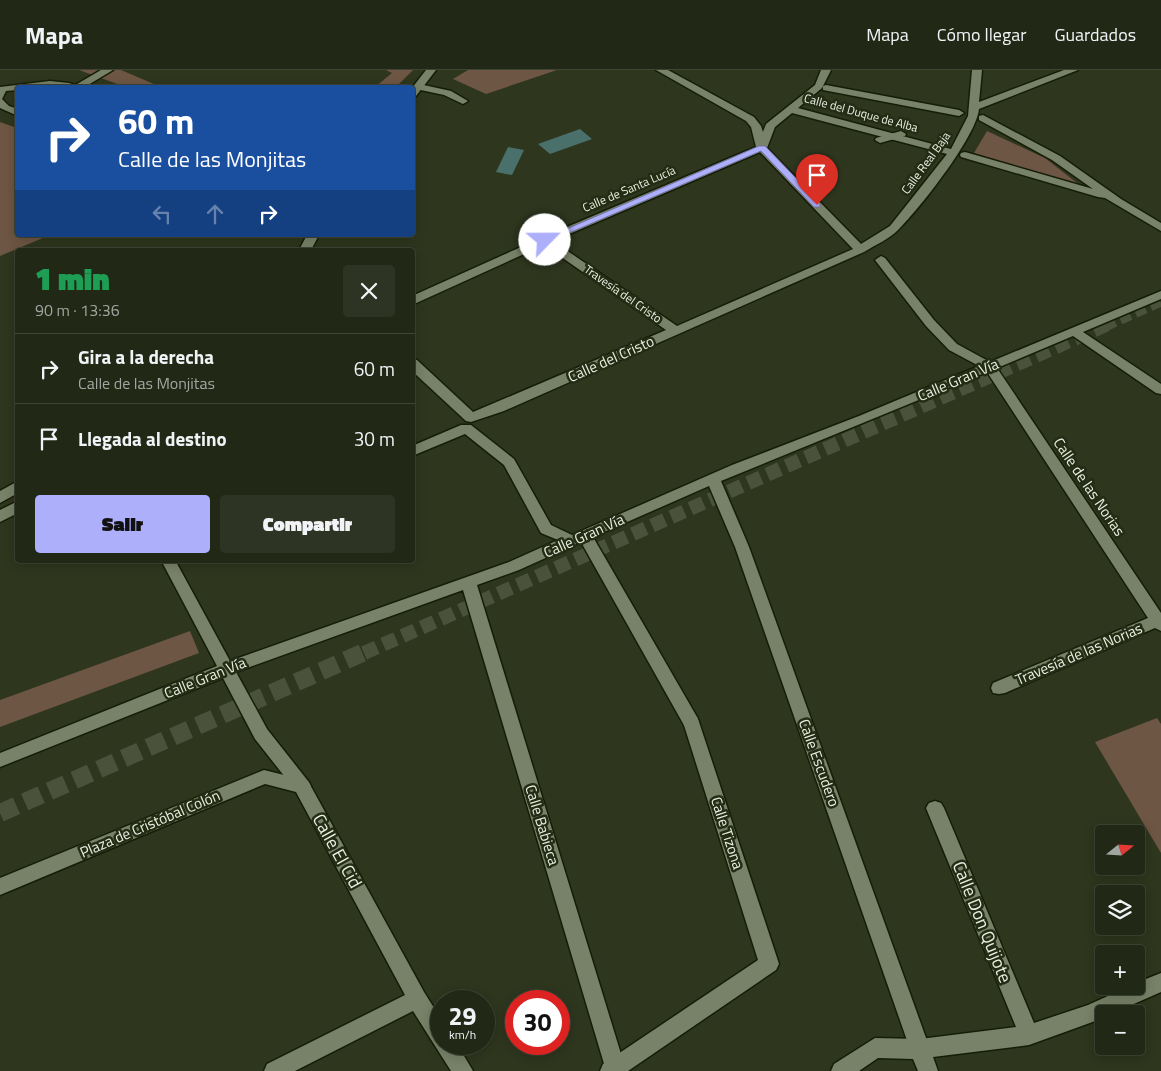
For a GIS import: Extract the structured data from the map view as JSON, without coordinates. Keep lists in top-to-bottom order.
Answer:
{
  "streets": {
    "street": [
      "Calle del Duque de Alba",
      "Calle Real Baja",
      "Calle de Santa Lucía",
      "Travesía del Cristo",
      "Calle del Cristo",
      "Calle Gran Vía",
      "Calle de las Norias",
      "Travesía de las Norias",
      "Calle Escudero",
      "Plaza de Cristóbal Colón",
      "Calle Babieca",
      "Calle Tizona",
      "Calle El Cid",
      "Calle Don Quijote"
    ]
  },
  "crossings": [
    ["Calle del Duque de Alba", "Calle Real Baja"],
    ["Calle Real Baja", "Calle del Cristo"],
    ["Calle de Santa Lucía", "Travesía del Cristo"],
    ["Travesía del Cristo", "Calle del Cristo"],
    ["Calle Gran Vía", "Calle de las Norias"],
    ["Calle Gran Vía", "Calle Escudero"],
    ["Calle Gran Vía", "Calle Babieca"],
    ["Calle Gran Vía", "Calle Tizona"],
    ["Calle Gran Vía", "Calle El Cid"],
    ["Calle de las Norias", "Travesía de las Norias"],
    ["Plaza de Cristóbal Colón", "Calle El Cid"],
    ["Calle Babieca", "Calle Tizona"]
  ],
  "north": "right",
  "page": {
    "header": "Mapa",
    "nav": ["Mapa", "Cómo llegar", "Guardados"],
    "turn": ["60 m", "Calle de las Monjitas"],
    "heading": ["1 min", "90 m · 13:36"],
    "list": [
      {
        "name": "Gira a la derecha",
        "note": "Calle de las Monjitas",
        "value": "60 m"
      },
      {
        "name": "Llegada al destino",
        "value": "30 m"
      }
    ],
    "buttons": ["Salir", "Compartir"],
    "map_buttons": ["+", "−"],
    "speed": "29 km/h",
    "limit": "30"
  }
}
